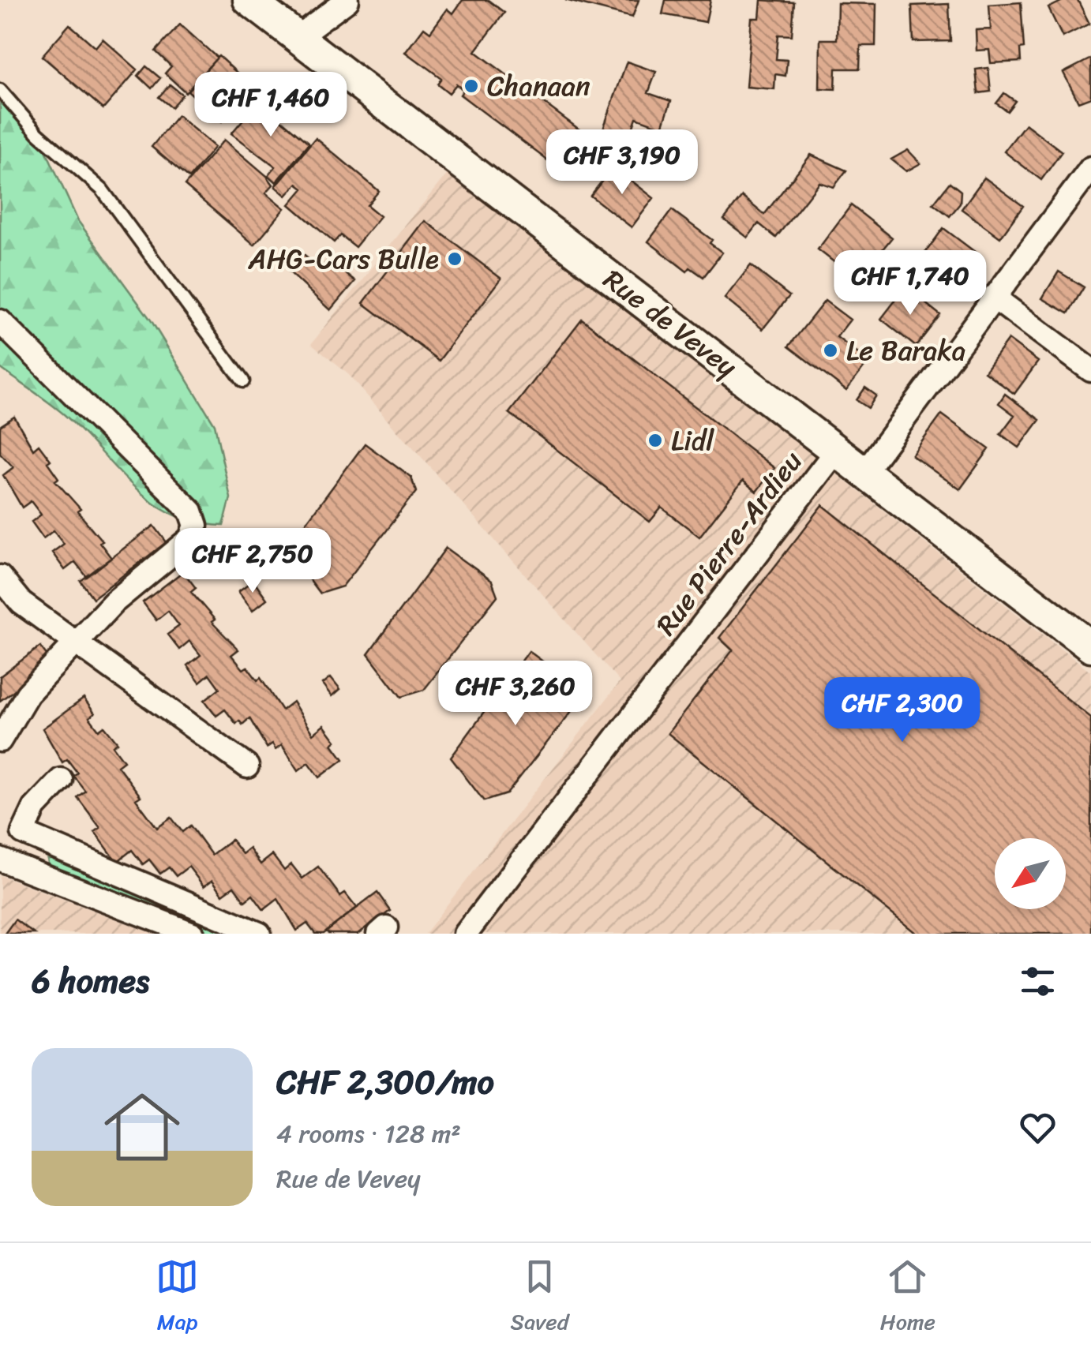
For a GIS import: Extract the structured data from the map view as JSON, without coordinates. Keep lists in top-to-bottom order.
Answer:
{
  "streets": {
    "main road": ["Rue de Vevey"],
    "street": ["Rue Pierre-Ardieu"]
  },
  "crossings": [
    ["Rue de Vevey", "Rue Pierre-Ardieu"]
  ],
  "places": [
    "Chanaan",
    "AHG-Cars Bulle",
    "Le Baraka",
    "Lidl"
  ],
  "north": "bottom left",
  "page": {
    "price": [
      "CHF 1,460",
      "CHF 3,190",
      "CHF 1,740",
      "CHF 2,750",
      "CHF 3,260",
      "CHF 2,300"
    ],
    "heading": "6 homes",
    "list": [
      {
        "name": "CHF 2,300/mo",
        "note": "4 rooms · 128 m² · Rue de Vevey"
      }
    ],
    "tabs": ["Map", "Saved", "Home"]
  }
}
